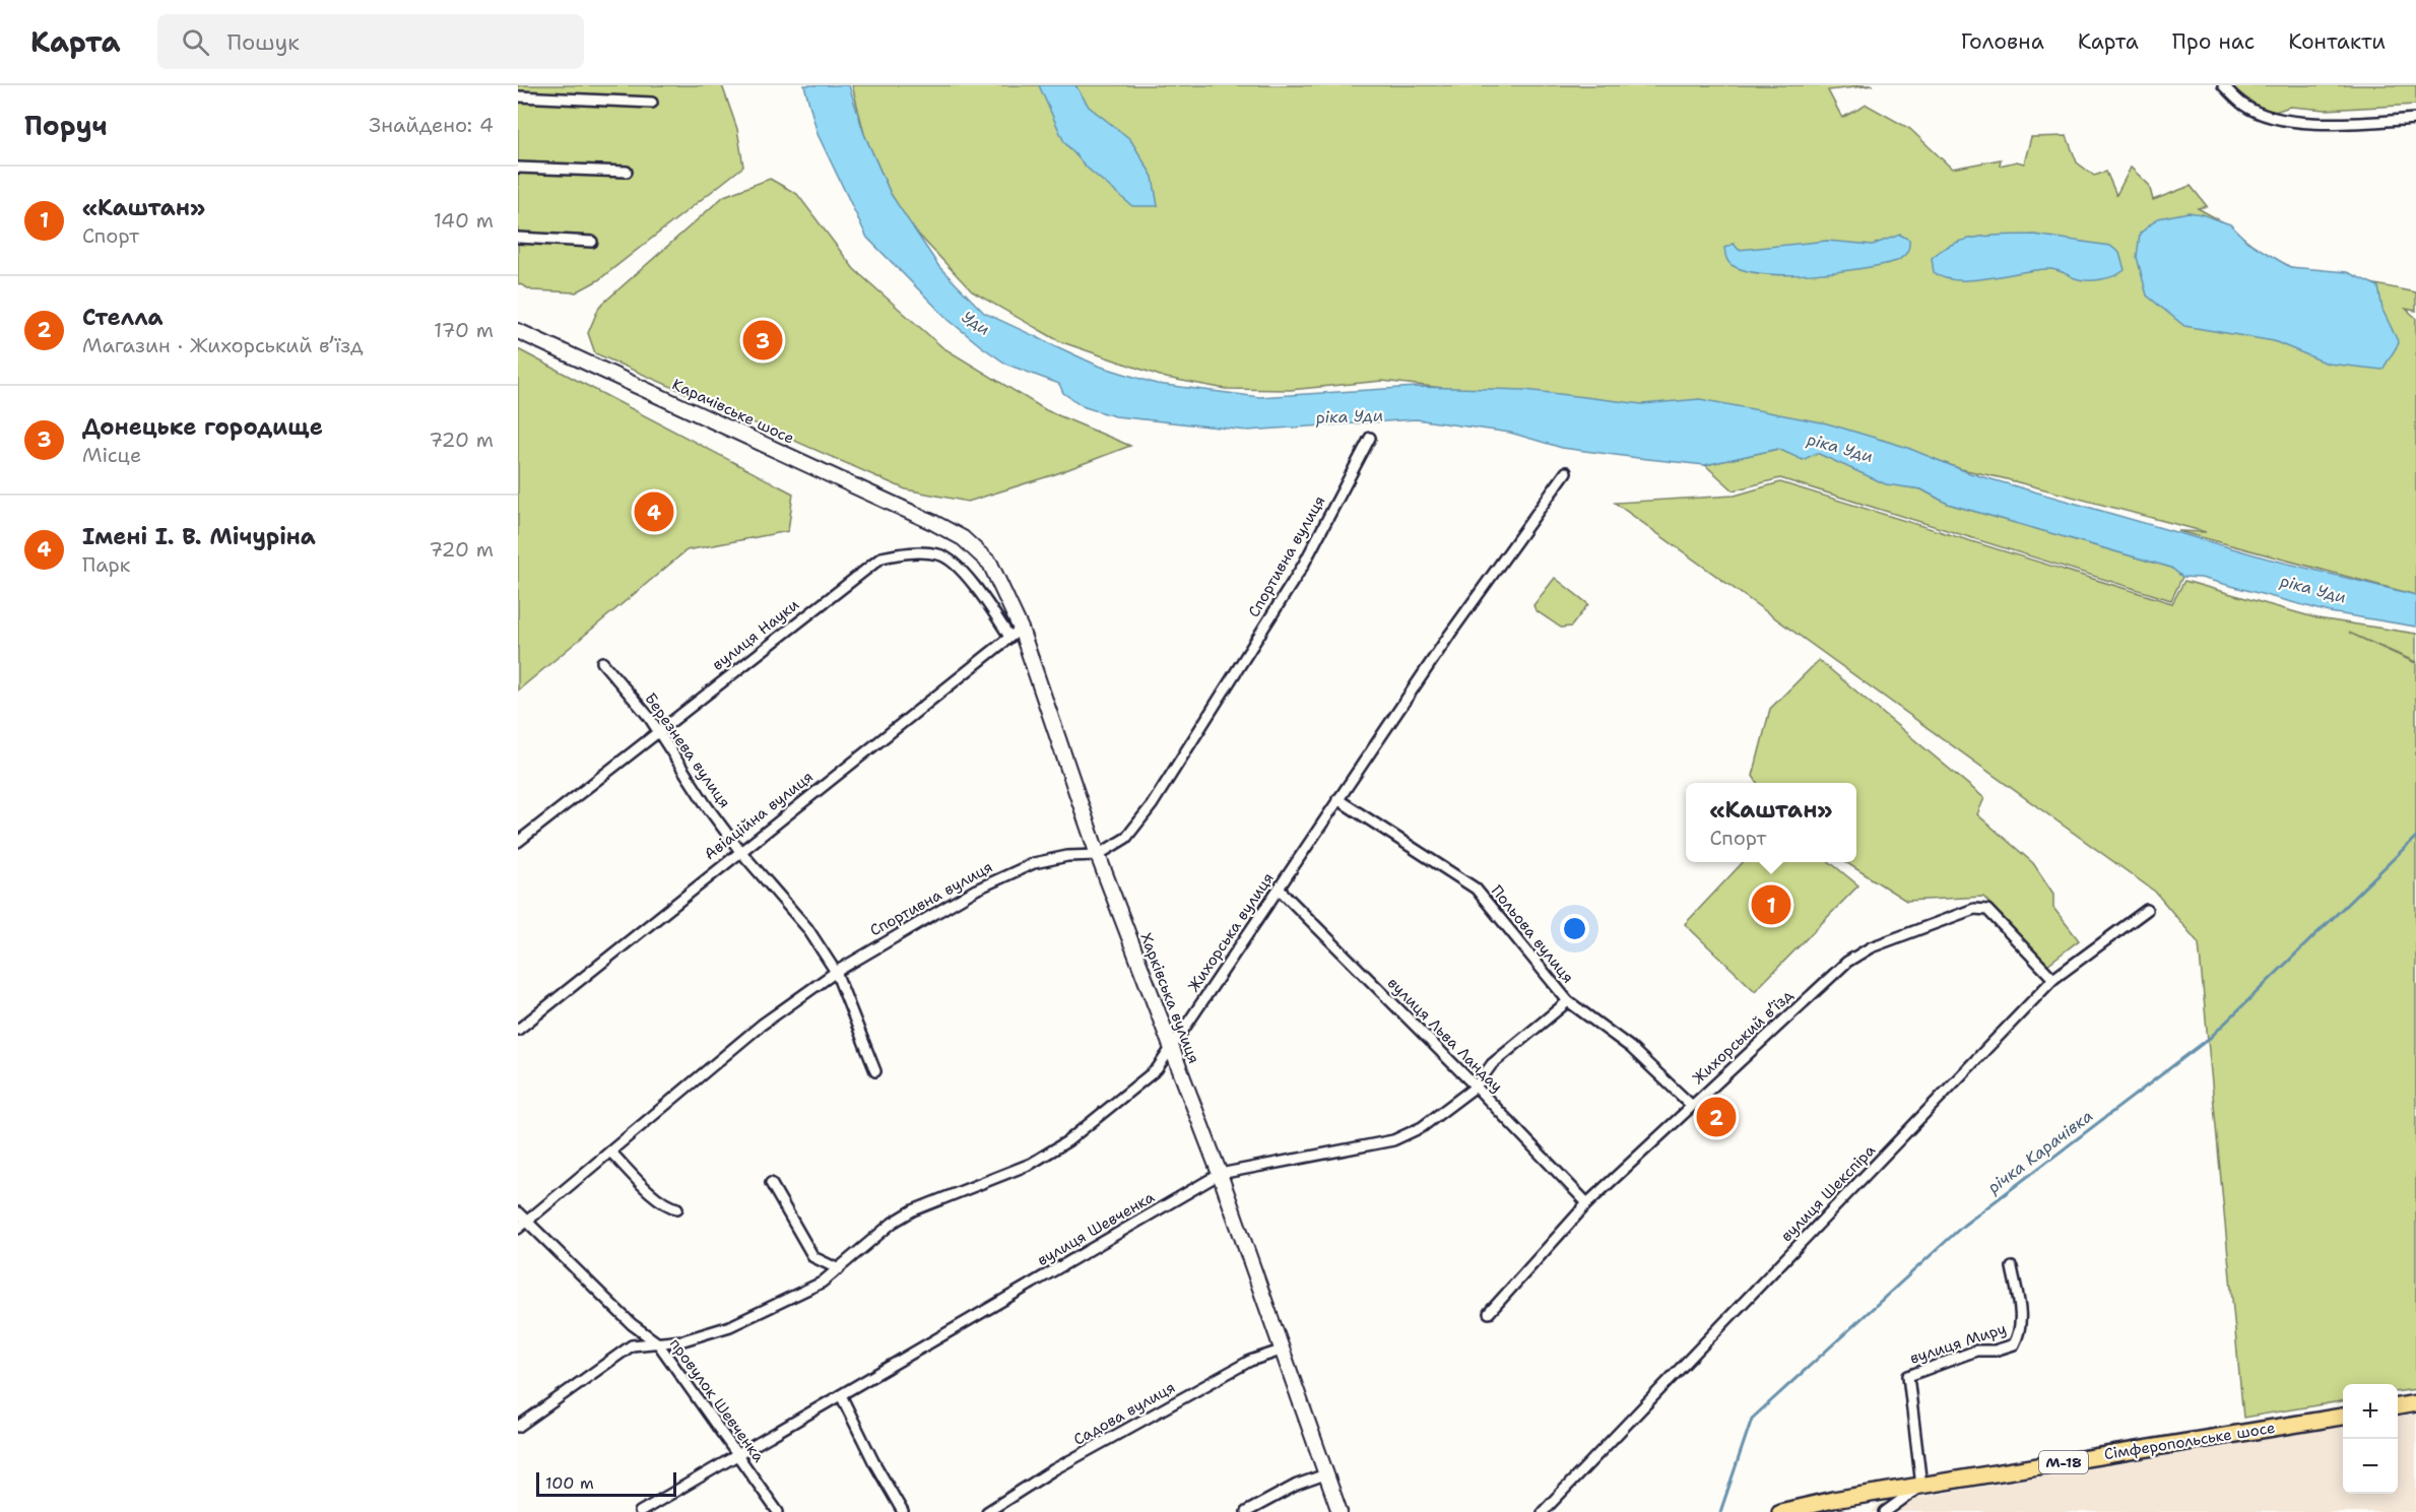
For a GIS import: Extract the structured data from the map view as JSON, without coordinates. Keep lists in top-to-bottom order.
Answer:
{
  "streets": {
    "highway": ["Сімферопольське шосе", "М-18"],
    "main road": ["Карачівське шосе", "Харківська вулиця"],
    "street": [
      "Спортивна вулиця",
      "вулиця Науки",
      "Березнева вулиця",
      "Авіаційна вулиця",
      "Жихорська вулиця",
      "Польова вулиця",
      "вулиця Льва Ландау",
      "Жихорський в’їзд",
      "вулиця Шекспіра",
      "вулиця Шевченка",
      "вулиця Миру",
      "провулок Шевченка",
      "Садова вулиця"
    ]
  },
  "crossings": [
    ["Карачівське шосе", "Харківська вулиця"],
    ["Спортивна вулиця", "Березнева вулиця"],
    ["Спортивна вулиця", "Харківська вулиця"],
    ["Спортивна вулиця", "провулок Шевченка"],
    ["вулиця Науки", "Березнева вулиця"],
    ["вулиця Науки", "Авіаційна вулиця"],
    ["вулиця Науки", "Харківська вулиця"],
    ["Березнева вулиця", "Авіаційна вулиця"],
    ["Авіаційна вулиця", "Харківська вулиця"],
    ["Жихорська вулиця", "Польова вулиця"],
    ["Жихорська вулиця", "Харківська вулиця"],
    ["Жихорська вулиця", "вулиця Льва Ландау"],
    ["Жихорська вулиця", "провулок Шевченка"],
    ["Польова вулиця", "Жихорський в’їзд"],
    ["Польова вулиця", "вулиця Шевченка"],
    ["Харківська вулиця", "вулиця Шевченка"],
    ["Харківська вулиця", "Садова вулиця"],
    ["вулиця Льва Ландау", "Жихорський в’їзд"],
    ["вулиця Льва Ландау", "вулиця Шевченка"],
    ["Жихорський в’їзд", "вулиця Шекспіра"],
    ["вулиця Шевченка", "провулок Шевченка"],
    ["вулиця Миру", "Сімферопольське шосе"]
  ],
  "water": ["Уди", "ріка Уди", "річка Карачівка"],
  "scale_bar": "100 m",
  "page": {
    "header": "Карта",
    "search": "Пошук",
    "nav": [
      "Головна",
      "Карта",
      "Про нас",
      "Контакти"
    ],
    "heading": ["Поруч", "Знайдено: 4"],
    "list": [
      {
        "mark": "1",
        "name": "«Каштан»",
        "note": "Спорт",
        "value": "140 m"
      },
      {
        "mark": "2",
        "name": "Стелла",
        "note": "Магазин · Жихорський в’їзд",
        "value": "170 m"
      },
      {
        "mark": "3",
        "name": "Донецьке городище",
        "note": "Місце",
        "value": "720 m"
      },
      {
        "mark": "4",
        "name": "Імені І. В. Мічуріна",
        "note": "Парк",
        "value": "720 m"
      }
    ],
    "pins": [
      "3",
      "4",
      "1",
      "2"
    ],
    "popup": ["«Каштан»", "Спорт"],
    "map_buttons": ["+", "−"],
    "scale": "100 m"
  }
}
